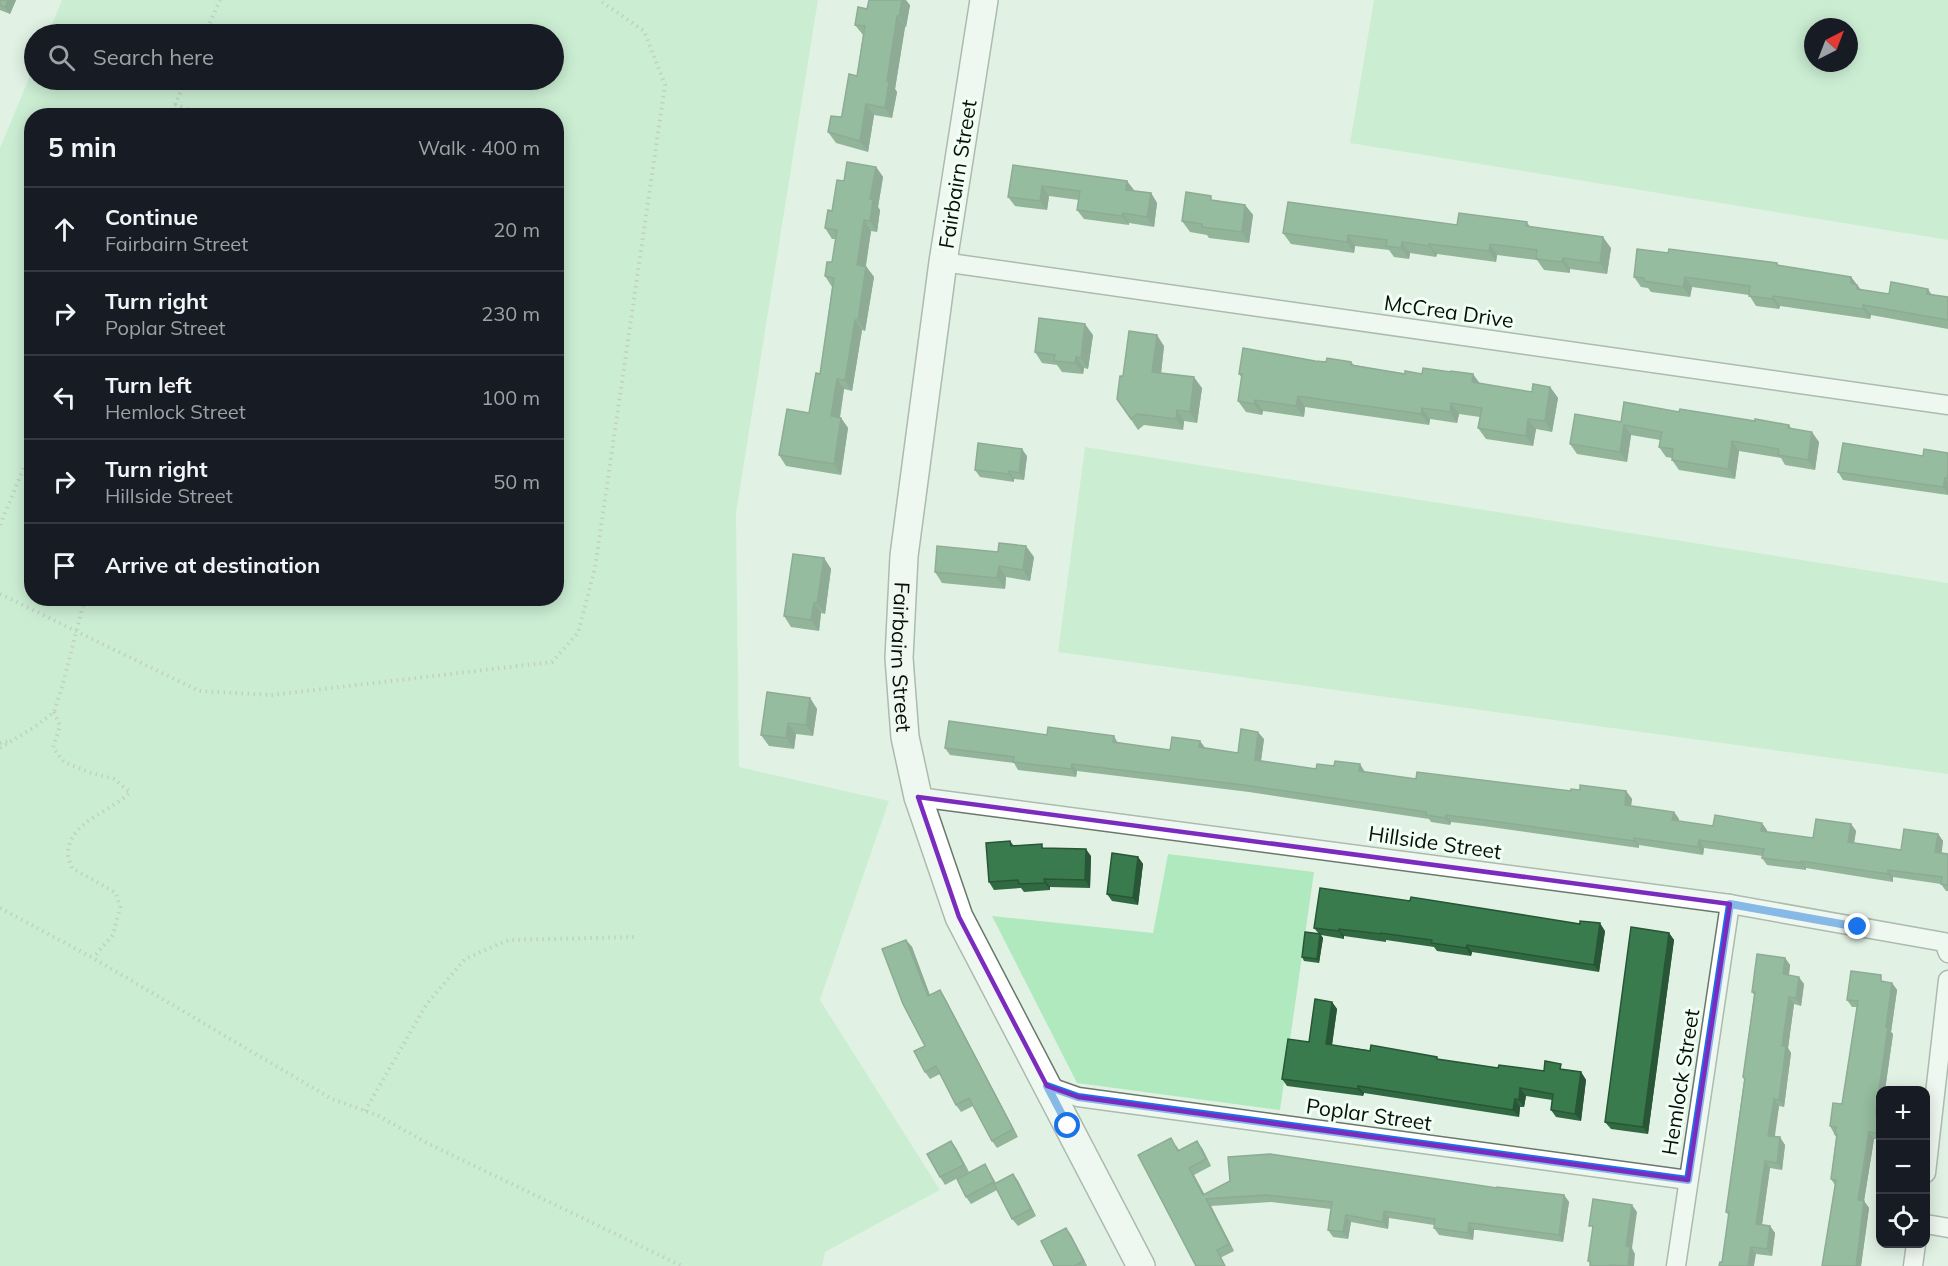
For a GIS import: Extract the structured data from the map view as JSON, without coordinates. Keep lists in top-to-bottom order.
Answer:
{
  "streets": {
    "main road": ["Fairbairn Street"],
    "street": [
      "McCrea Drive",
      "Hillside Street",
      "Hemlock Street",
      "Poplar Street"
    ]
  },
  "crossings": [
    ["Fairbairn Street", "McCrea Drive"],
    ["Fairbairn Street", "Hillside Street"],
    ["Fairbairn Street", "Poplar Street"],
    ["Hillside Street", "Hemlock Street"],
    ["Hemlock Street", "Poplar Street"]
  ],
  "north": "top right",
  "page": {
    "search": "Search here",
    "heading": ["5 min", "Walk · 400 m"],
    "list": [
      ["Continue", "Fairbairn Street", "20 m"],
      ["Turn right", "Poplar Street", "230 m"],
      ["Turn left", "Hemlock Street", "100 m"],
      ["Turn right", "Hillside Street", "50 m"],
      "Arrive at destination"
    ],
    "map_buttons": ["+", "−"]
  }
}
